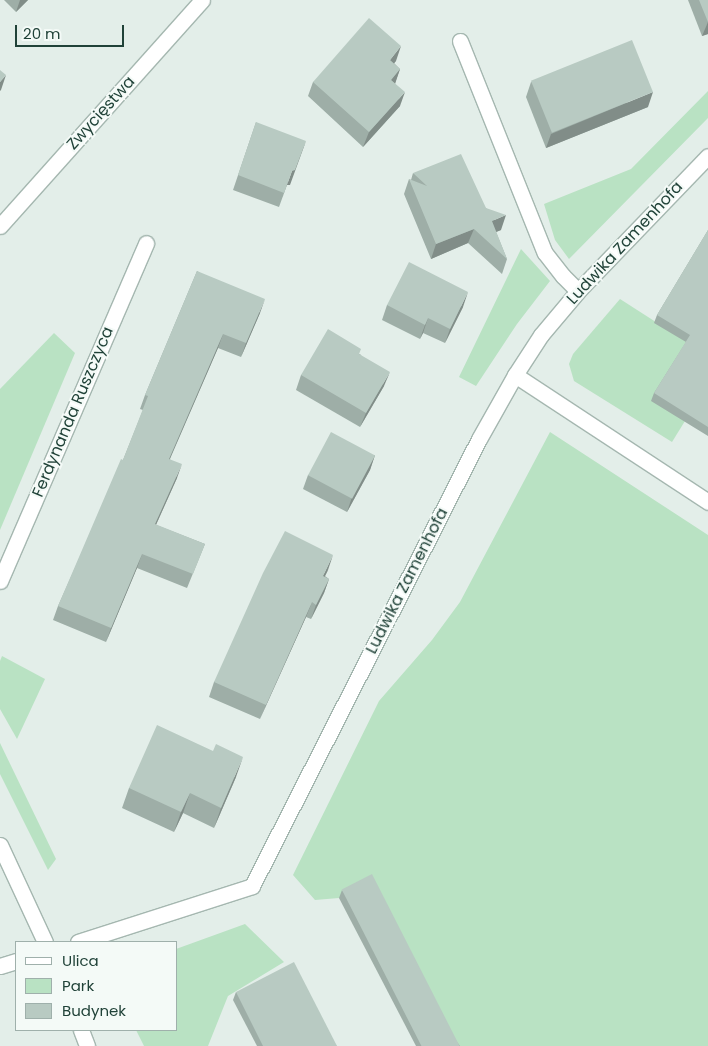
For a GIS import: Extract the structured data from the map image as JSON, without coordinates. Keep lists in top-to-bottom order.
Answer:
{
  "streets": {
    "street": ["Zwycięstwa", "Ludwika Zamenhofa", "Ferdynanda Ruszczyca"]
  },
  "legend": ["Ulica", "Park", "Budynek"],
  "scale_bar": "20 m"
}
